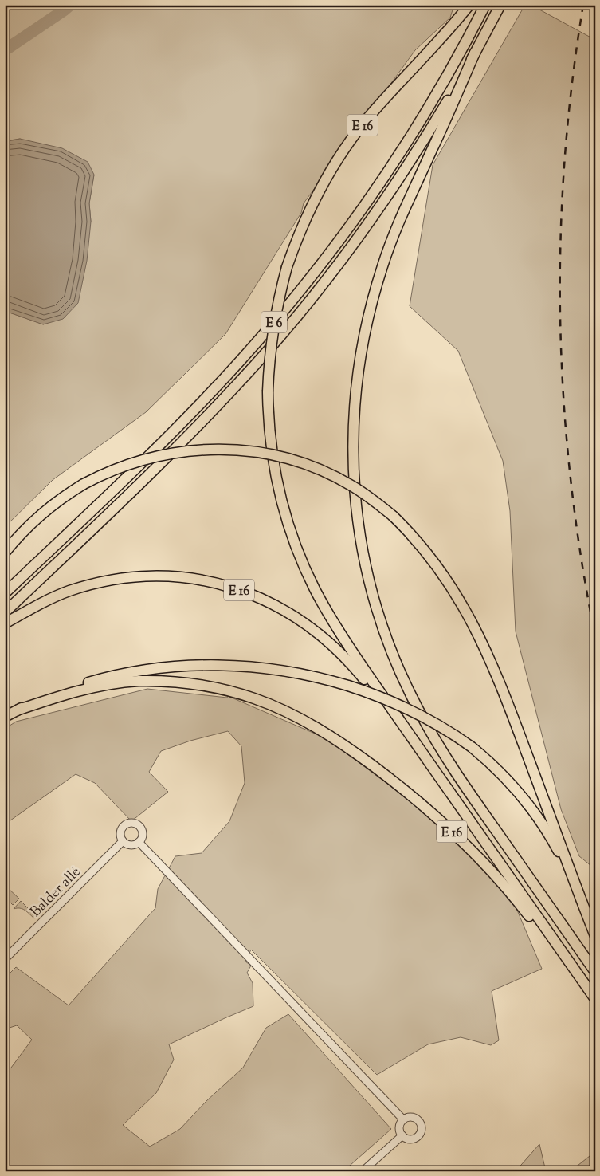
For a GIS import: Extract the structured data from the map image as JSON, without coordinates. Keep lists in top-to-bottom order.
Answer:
{
  "streets": {
    "highway": ["E 16", "E 6"],
    "street": ["Balder allé"]
  },
  "crossings": [
    ["E 16", "E 6"]
  ]
}
